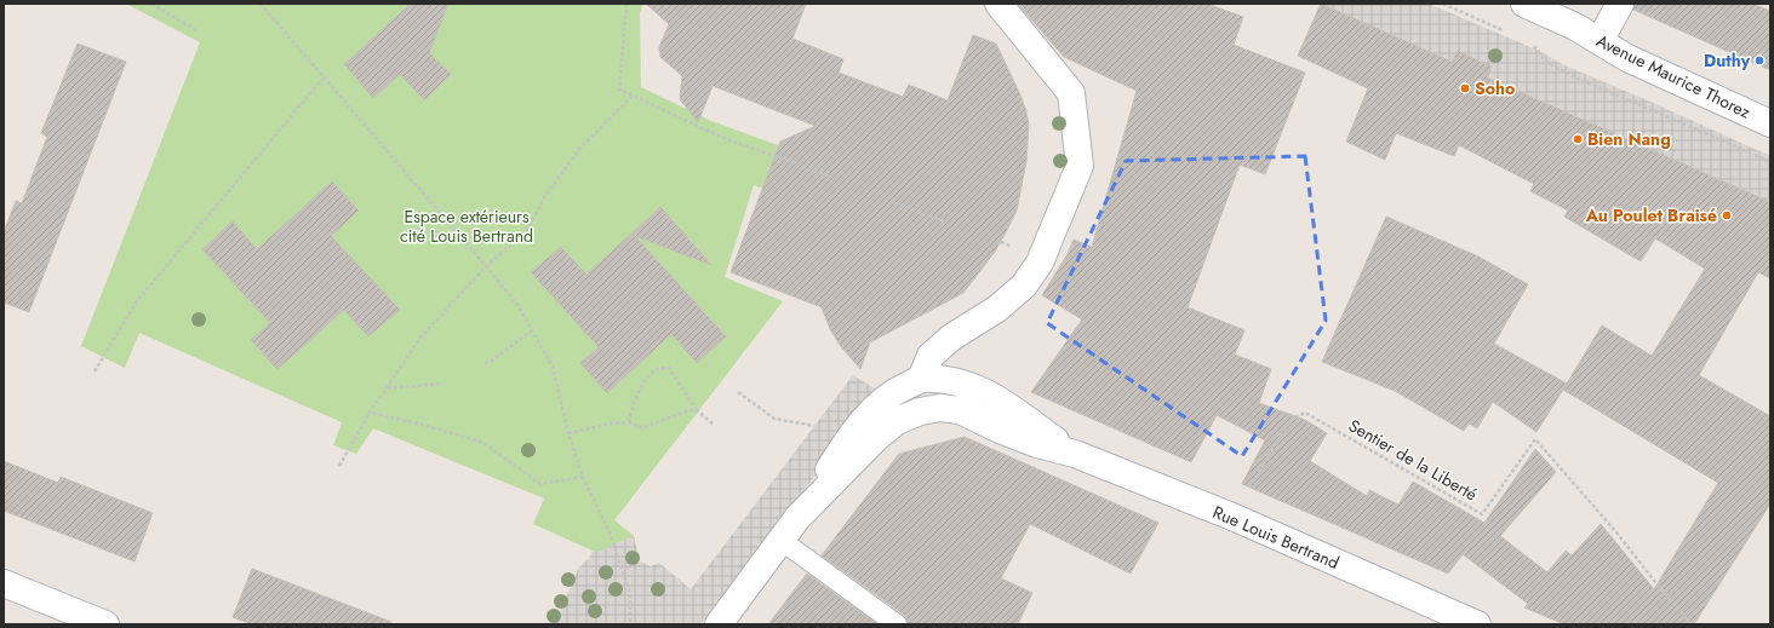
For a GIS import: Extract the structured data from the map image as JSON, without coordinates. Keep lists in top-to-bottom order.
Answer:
{
  "streets": {
    "main road": ["Avenue Maurice Thorez", "Rue Louis Bertrand"],
    "path": ["Sentier de la Liberté"]
  },
  "crossings": [
    ["Sentier de la Liberté", "Rue Louis Bertrand"]
  ],
  "parks": ["Espace extérieurs cité Louis Bertrand"],
  "places": [
    "Duthy",
    "Soho",
    "Bien Nang",
    "Au Poulet Braisé"
  ]
}
